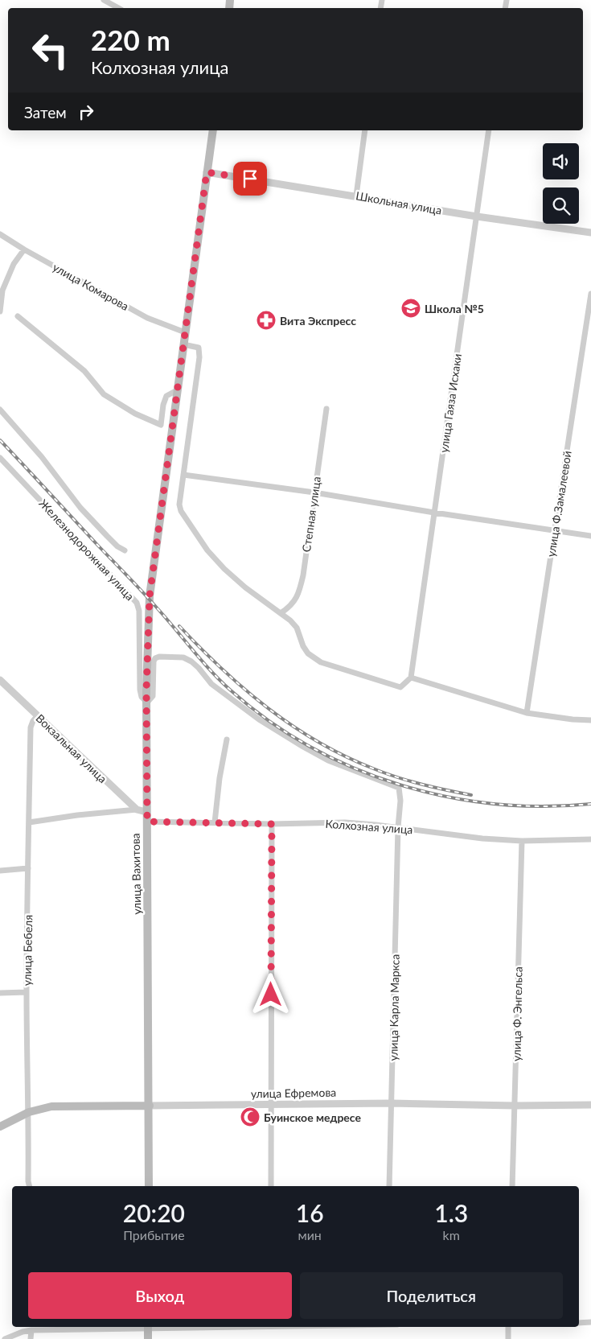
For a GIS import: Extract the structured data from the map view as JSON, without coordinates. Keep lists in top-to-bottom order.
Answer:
{
  "streets": {
    "main road": ["улица Вахитова", "улица Ефремова"],
    "street": [
      "Школьная улица",
      "улица Комарова",
      "улица Гаяза Исхаки",
      "улица Ф.Замалеевой",
      "Степная улица",
      "Железнодорожная улица",
      "Вокзальная улица",
      "Колхозная улица",
      "улица Бебеля",
      "улица Карла Маркса",
      "улица Ф. Энгельса"
    ]
  },
  "crossings": [
    ["Школьная улица", "улица Гаяза Исхаки"],
    ["Школьная улица", "улица Вахитова"],
    ["улица Комарова", "улица Вахитова"],
    ["Железнодорожная улица", "улица Вахитова"],
    ["Железнодорожная улица", "улица Карла Маркса"],
    ["Вокзальная улица", "улица Вахитова"],
    ["Вокзальная улица", "улица Бебеля"],
    ["Колхозная улица", "улица Вахитова"],
    ["Колхозная улица", "улица Карла Маркса"],
    ["Колхозная улица", "улица Ф. Энгельса"],
    ["улица Вахитова", "улица Карла Маркса"],
    ["улица Вахитова", "улица Ефремова"],
    ["улица Бебеля", "улица Ефремова"],
    ["улица Карла Маркса", "улица Ефремова"],
    ["улица Ф. Энгельса", "улица Ефремова"]
  ],
  "places": {
    "school or university": ["Школа №5"],
    "pharmacy": ["Вита Экспресс"],
    "mosque": ["Буинское медресе"]
  },
  "page": {
    "turn": ["220 m", "Колхозная улица"],
    "then": "Затем",
    "eta": [
      "20:20",
      "Прибытие",
      "16",
      "мин",
      "1.3",
      "km"
    ],
    "buttons": ["Выход", "Поделиться"]
  }
}
